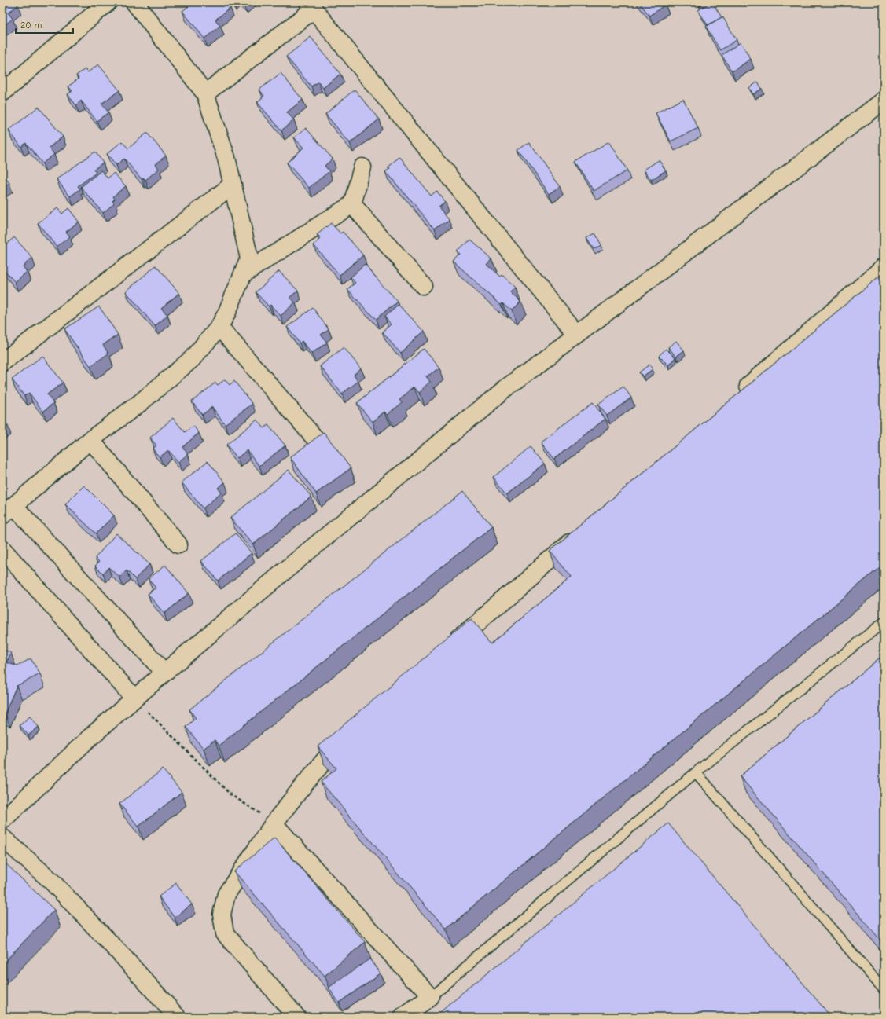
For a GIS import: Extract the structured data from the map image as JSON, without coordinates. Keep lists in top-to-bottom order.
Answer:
{
  "scale_bar": "20 m"
}
